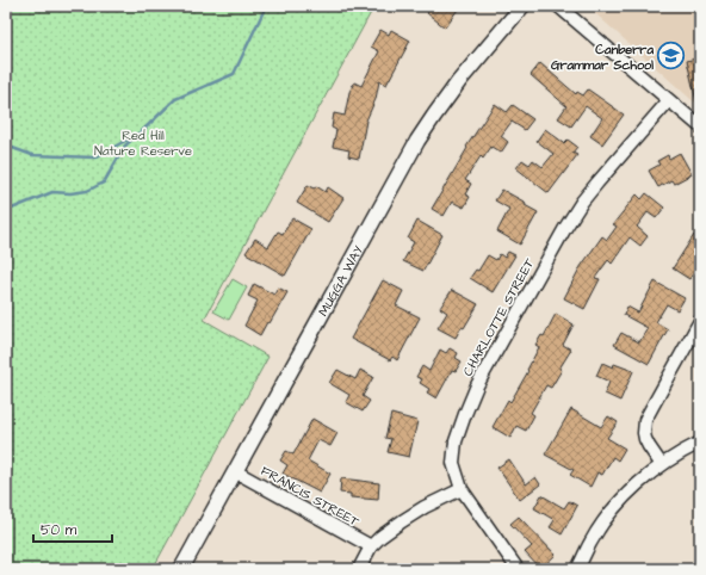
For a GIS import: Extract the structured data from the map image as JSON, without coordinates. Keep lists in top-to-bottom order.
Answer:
{
  "streets": {
    "main road": ["MUGGA WAY"],
    "street": ["CHARLOTTE STREET", "FRANCIS STREET"]
  },
  "crossings": [
    ["MUGGA WAY", "FRANCIS STREET"]
  ],
  "parks": ["Red Hill Nature Reserve"],
  "places": {
    "school or university": ["Canberra Grammar School"]
  },
  "scale_bar": "50 m"
}
